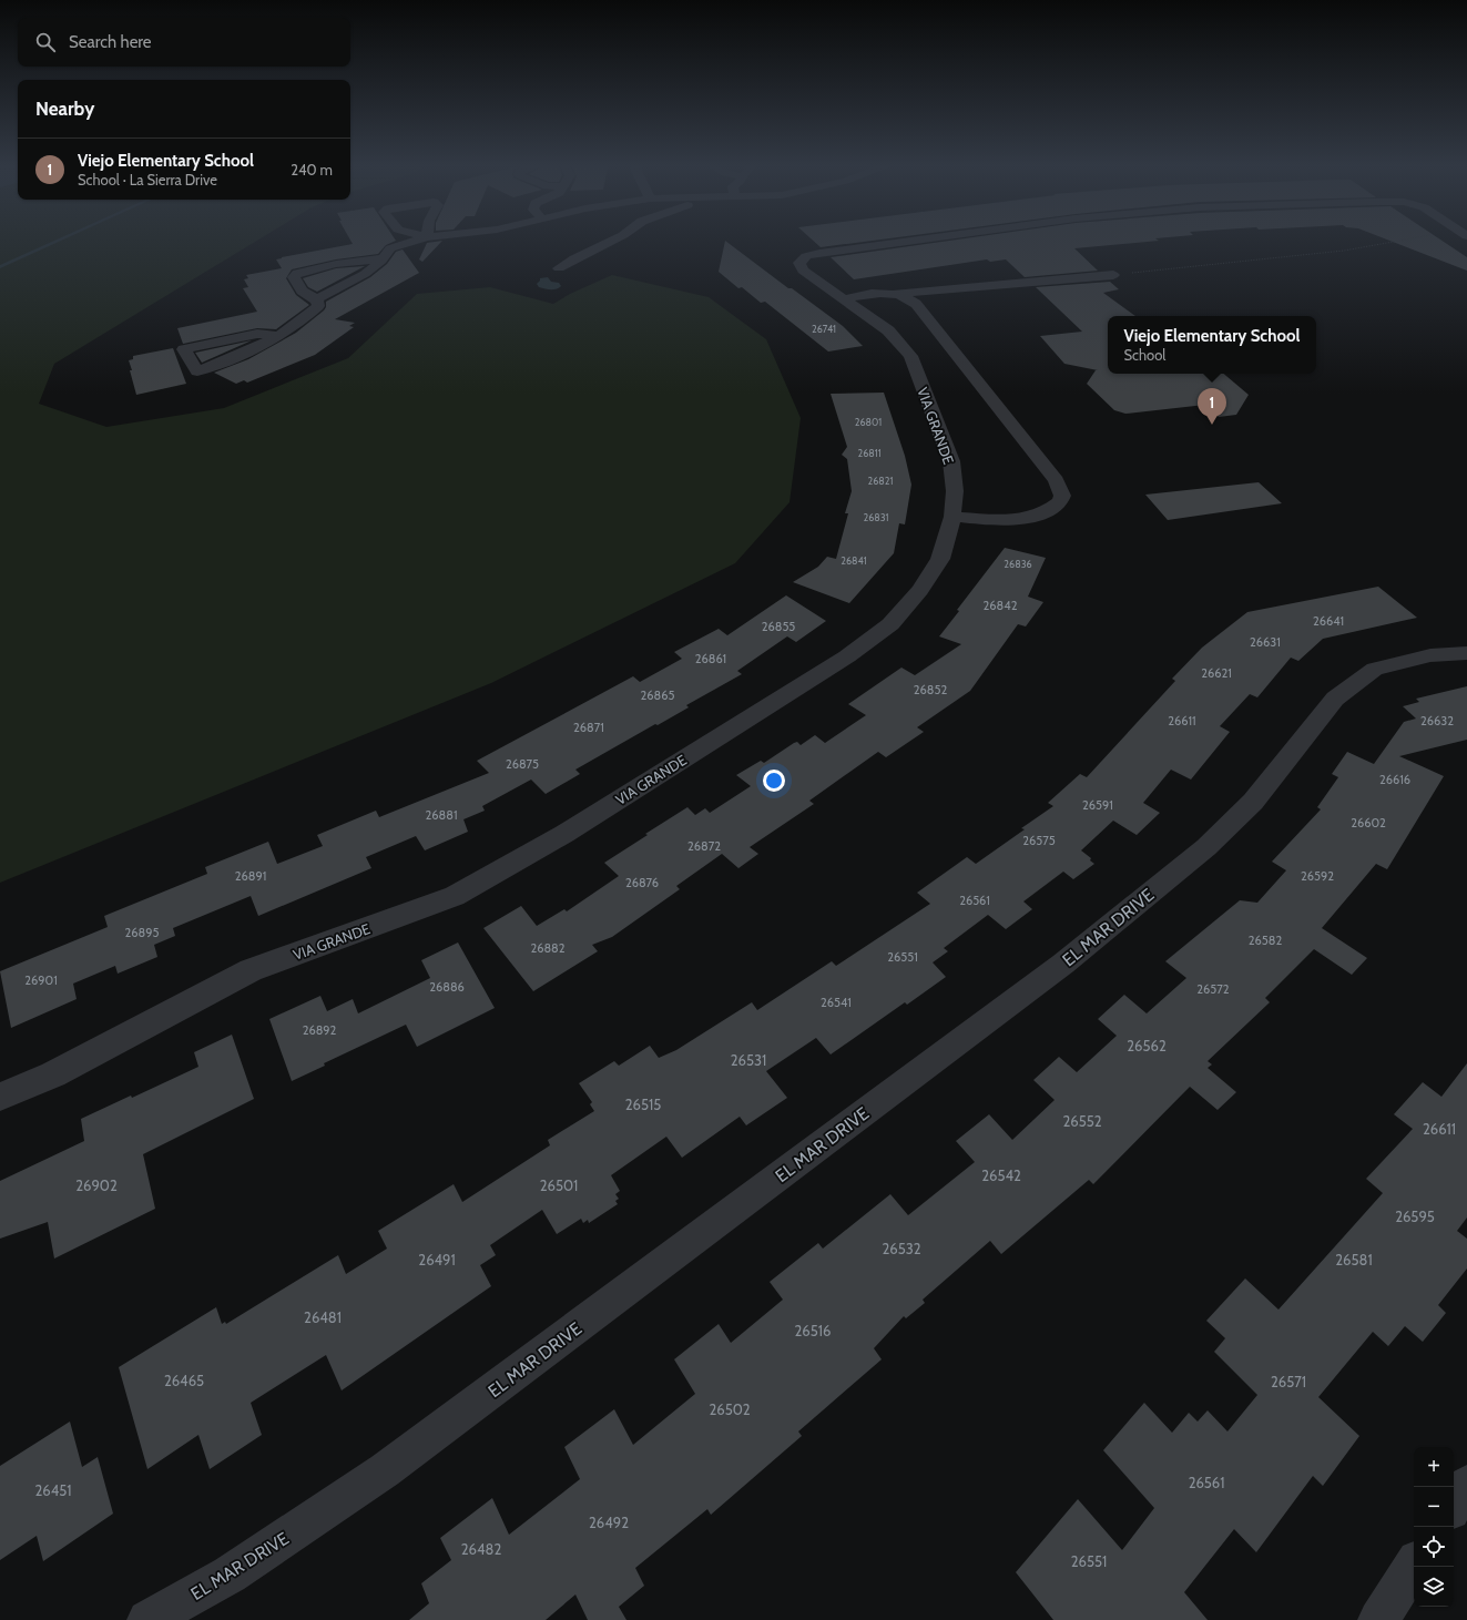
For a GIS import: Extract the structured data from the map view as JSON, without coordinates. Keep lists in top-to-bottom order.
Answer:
{
  "streets": {
    "street": ["VIA GRANDE", "EL MAR DRIVE"]
  },
  "house_numbers": [
    "26741",
    "26801",
    "26811",
    "26821",
    "26831",
    "26841",
    "26836",
    "26842",
    "26641",
    "26855",
    "26631",
    "26861",
    "26621",
    "26852",
    "26865",
    "26611",
    "26632",
    "26871",
    "26875",
    "26616",
    "26591",
    "26881",
    "26602",
    "26575",
    "26872",
    "26891",
    "26592",
    "26876",
    "26561",
    "26895",
    "26582",
    "26882",
    "26551",
    "26901",
    "26886",
    "26572",
    "26541",
    "26892",
    "26562",
    "26531",
    "26515",
    "26552",
    "26611",
    "26542",
    "26902",
    "26501",
    "26595",
    "26532",
    "26491",
    "26581",
    "26481",
    "26516",
    "26465",
    "26571",
    "26502",
    "26561",
    "26451",
    "26492",
    "26482",
    "26551"
  ],
  "page": {
    "search": "Search here",
    "heading": "Nearby",
    "list": [
      {
        "mark": "1",
        "name": "Viejo Elementary School",
        "note": "School · La Sierra Drive",
        "value": "240 m"
      }
    ],
    "popup": ["Viejo Elementary School", "School"],
    "pins": "1",
    "map_buttons": ["+", "−"]
  }
}
